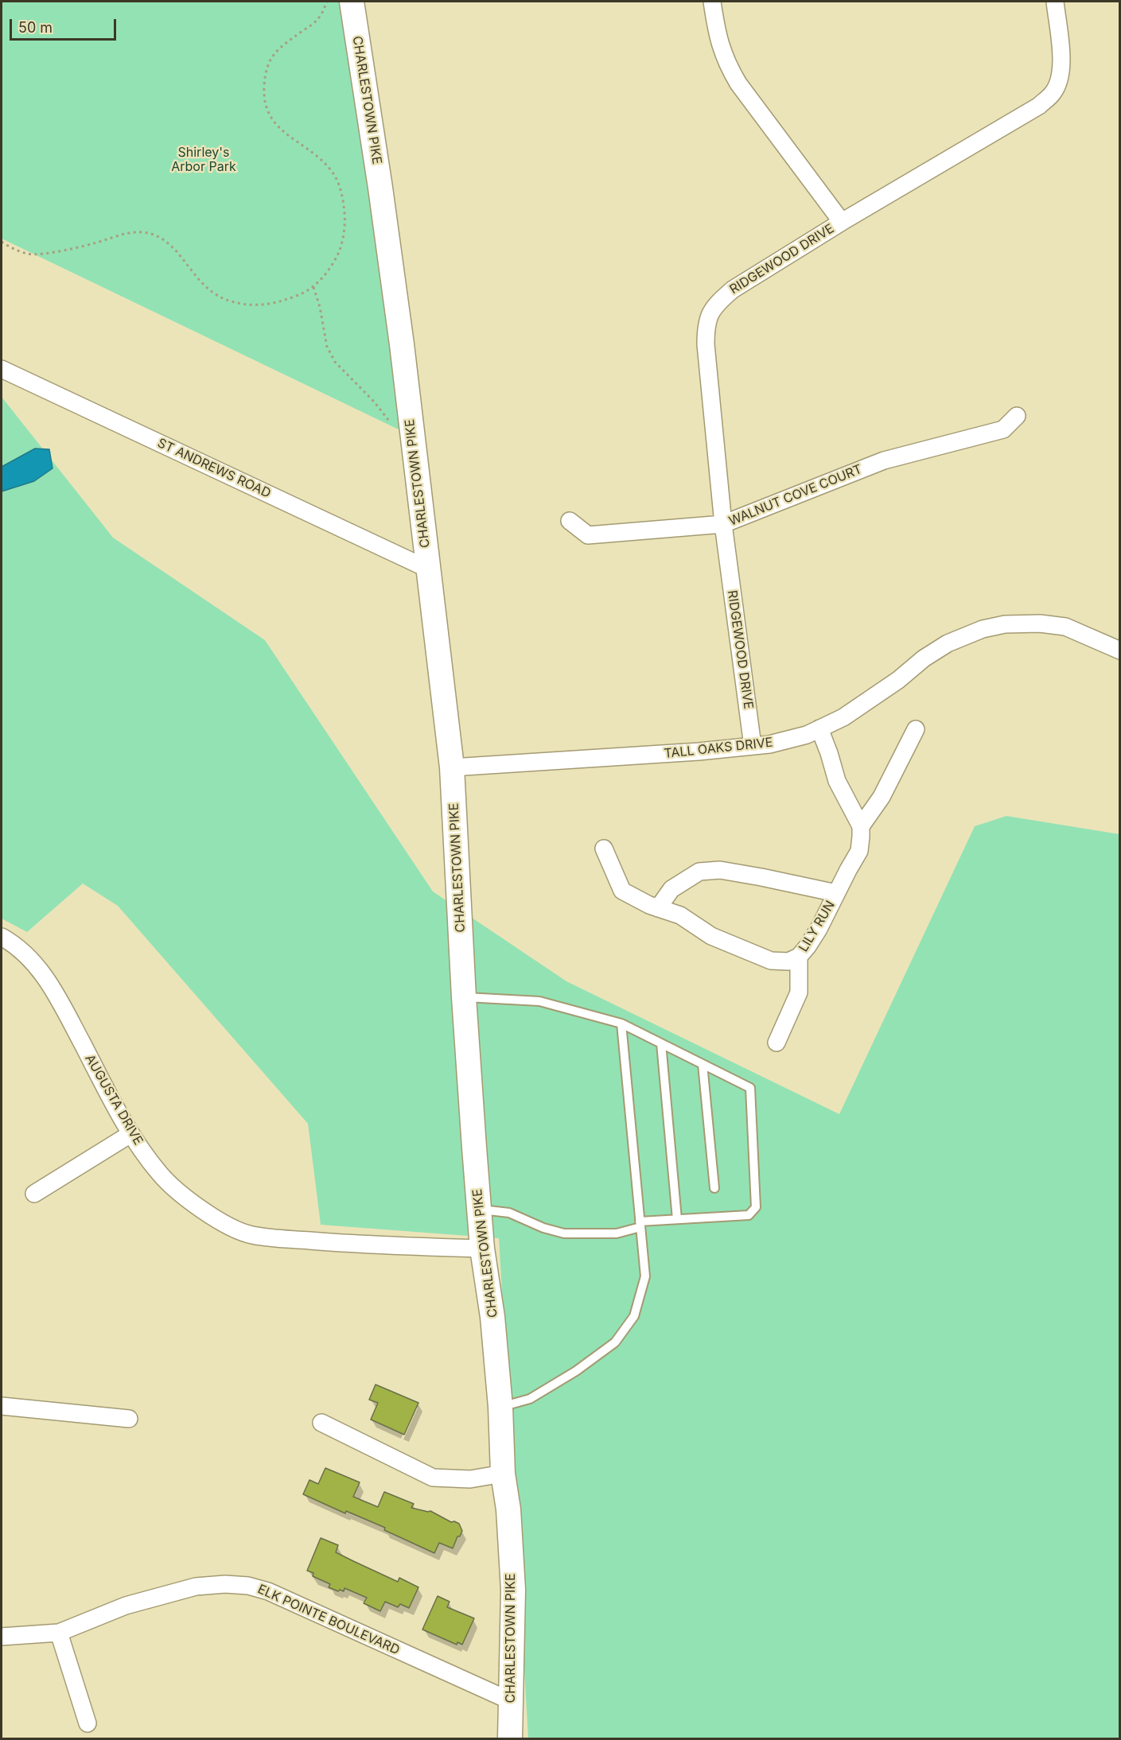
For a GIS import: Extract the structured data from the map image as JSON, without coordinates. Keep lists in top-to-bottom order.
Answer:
{
  "streets": {
    "street": [
      "CHARLESTOWN PIKE",
      "RIDGEWOOD DRIVE",
      "ST ANDREWS ROAD",
      "WALNUT COVE COURT",
      "TALL OAKS DRIVE",
      "LILY RUN",
      "AUGUSTA DRIVE",
      "ELK POINTE BOULEVARD"
    ]
  },
  "crossings": [
    ["CHARLESTOWN PIKE", "ST ANDREWS ROAD"],
    ["CHARLESTOWN PIKE", "TALL OAKS DRIVE"],
    ["CHARLESTOWN PIKE", "AUGUSTA DRIVE"],
    ["CHARLESTOWN PIKE", "ELK POINTE BOULEVARD"],
    ["RIDGEWOOD DRIVE", "WALNUT COVE COURT"],
    ["RIDGEWOOD DRIVE", "TALL OAKS DRIVE"]
  ],
  "parks": ["Shirley's Arbor Park"],
  "scale_bar": "50 m"
}
